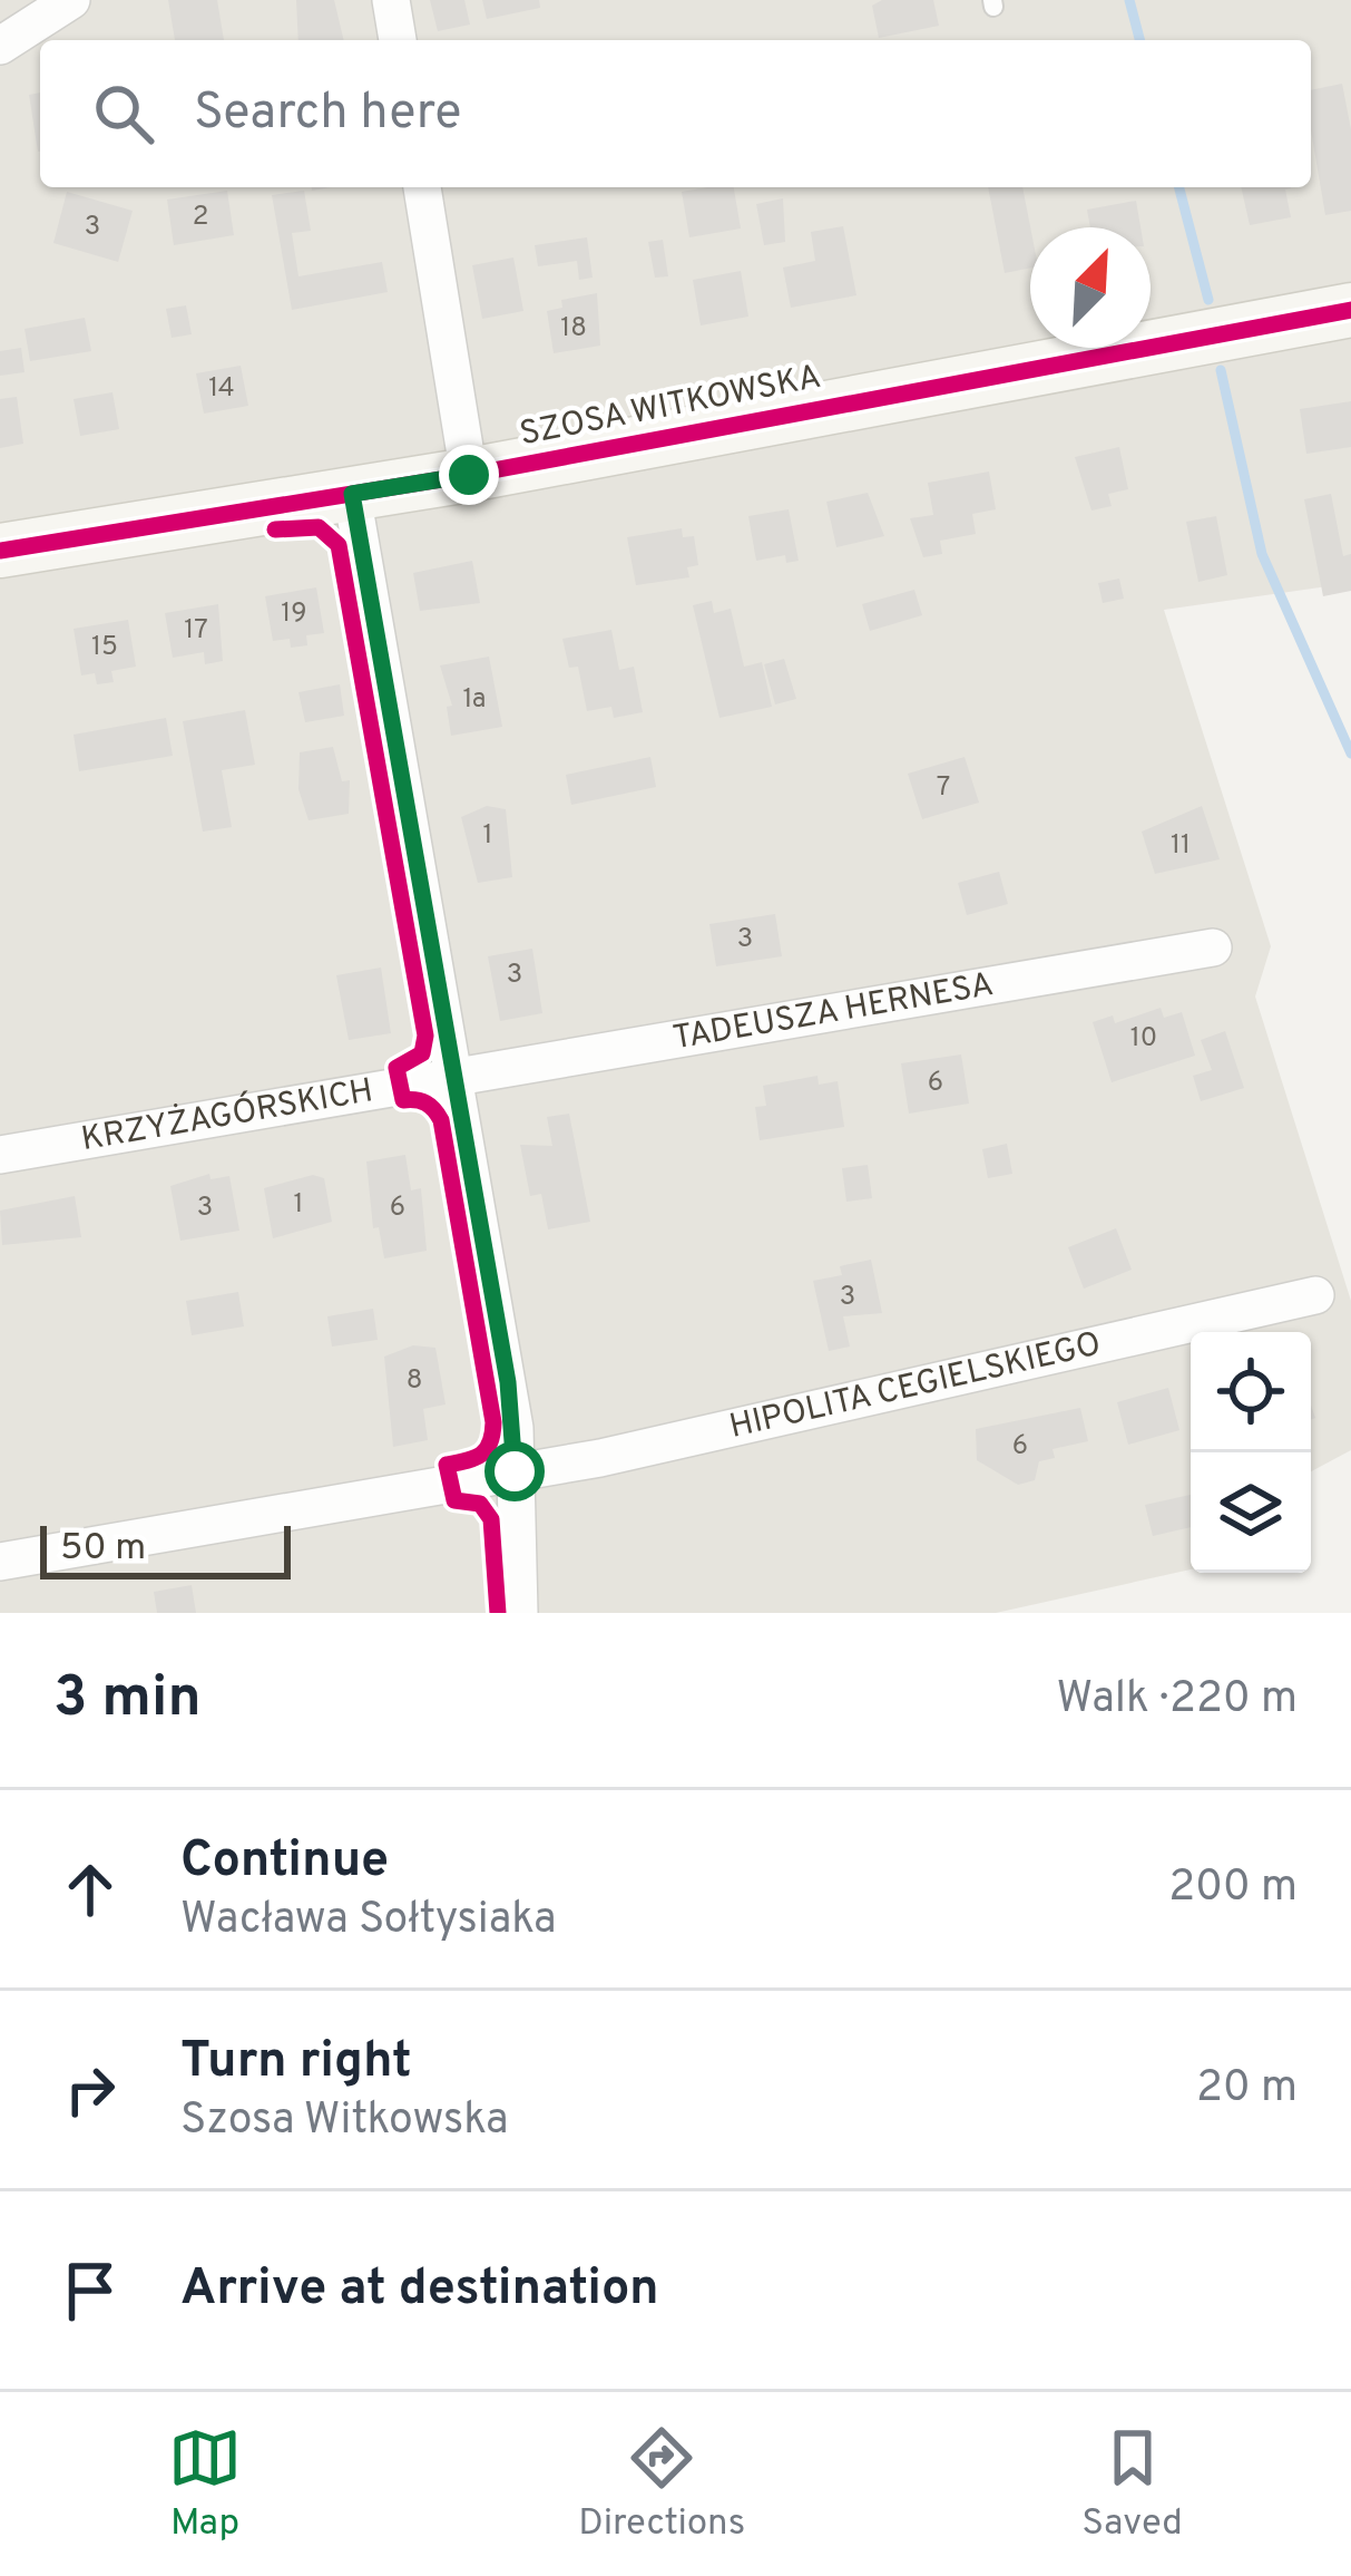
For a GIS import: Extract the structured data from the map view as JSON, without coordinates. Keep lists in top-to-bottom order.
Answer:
{
  "streets": {
    "street": [
      "SZOSA WITKOWSKA",
      "TADEUSZA HERNESA",
      "KRZYŻAGÓRSKICH",
      "HIPOLITA CEGIELSKIEGO"
    ]
  },
  "crossings": [
    ["TADEUSZA HERNESA", "KRZYŻAGÓRSKICH"]
  ],
  "house_numbers": [
    "2",
    "3",
    "18",
    "14",
    "19",
    "17",
    "15",
    "1a",
    "7",
    "1",
    "11",
    "3",
    "3",
    "10",
    "6",
    "1",
    "3",
    "6",
    "3",
    "8",
    "6"
  ],
  "scale_bar": "50 m",
  "north": "top right",
  "page": {
    "search": "Search here",
    "scale": "50 m",
    "heading": ["3 min", "Walk · 220 m"],
    "list": [
      ["Continue", "Wacława Sołtysiaka", "200 m"],
      ["Turn right", "Szosa Witkowska", "20 m"],
      "Arrive at destination"
    ],
    "nav": ["Map", "Directions", "Saved"]
  }
}
